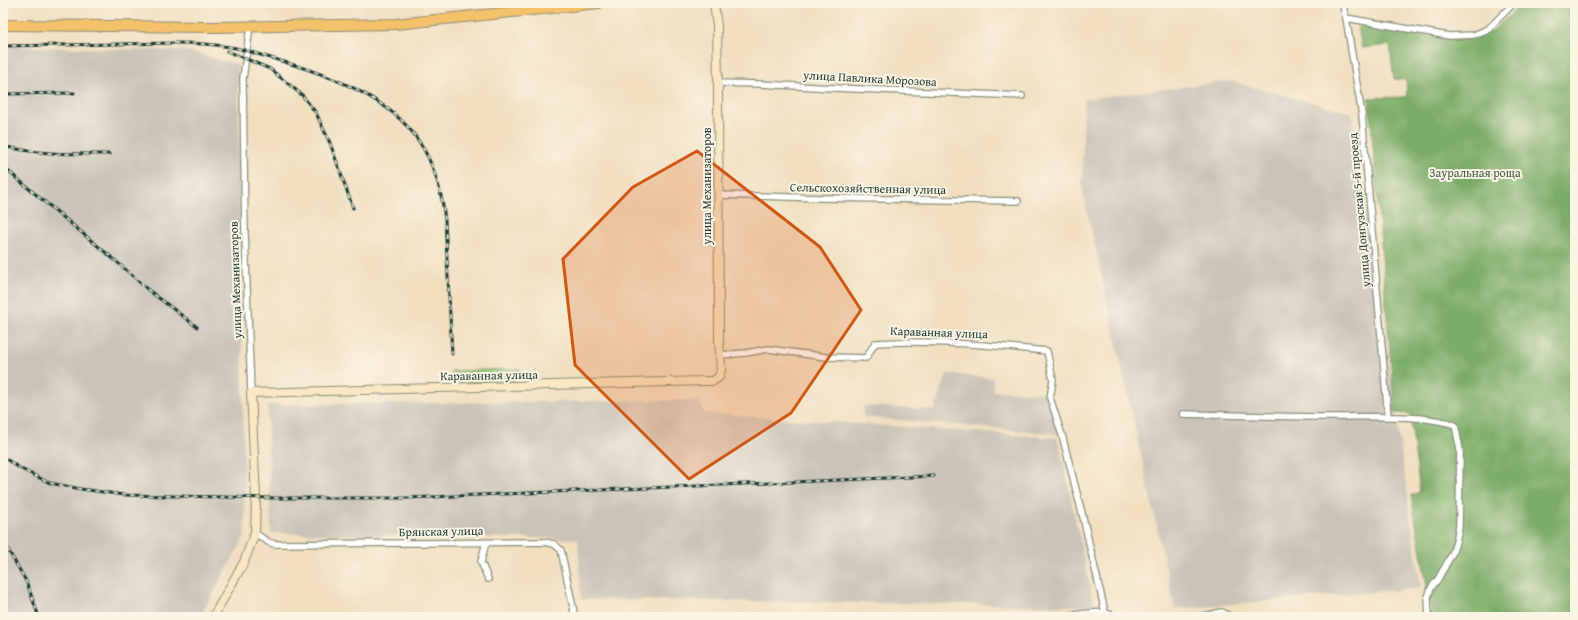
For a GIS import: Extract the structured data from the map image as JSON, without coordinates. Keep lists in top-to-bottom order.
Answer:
{
  "streets": {
    "street": [
      "улица Павлика Морозова",
      "улица Механизаторов",
      "Сельскохозяйственная улица",
      "улица Донгузская 5-й проезд",
      "Караванная улица",
      "Брянская улица"
    ]
  },
  "crossings": [
    ["улица Павлика Морозова", "улица Механизаторов"],
    ["улица Механизаторов", "Сельскохозяйственная улица"],
    ["улица Механизаторов", "Караванная улица"],
    ["улица Механизаторов", "Брянская улица"]
  ],
  "parks": ["Зауральная роща"]
}
